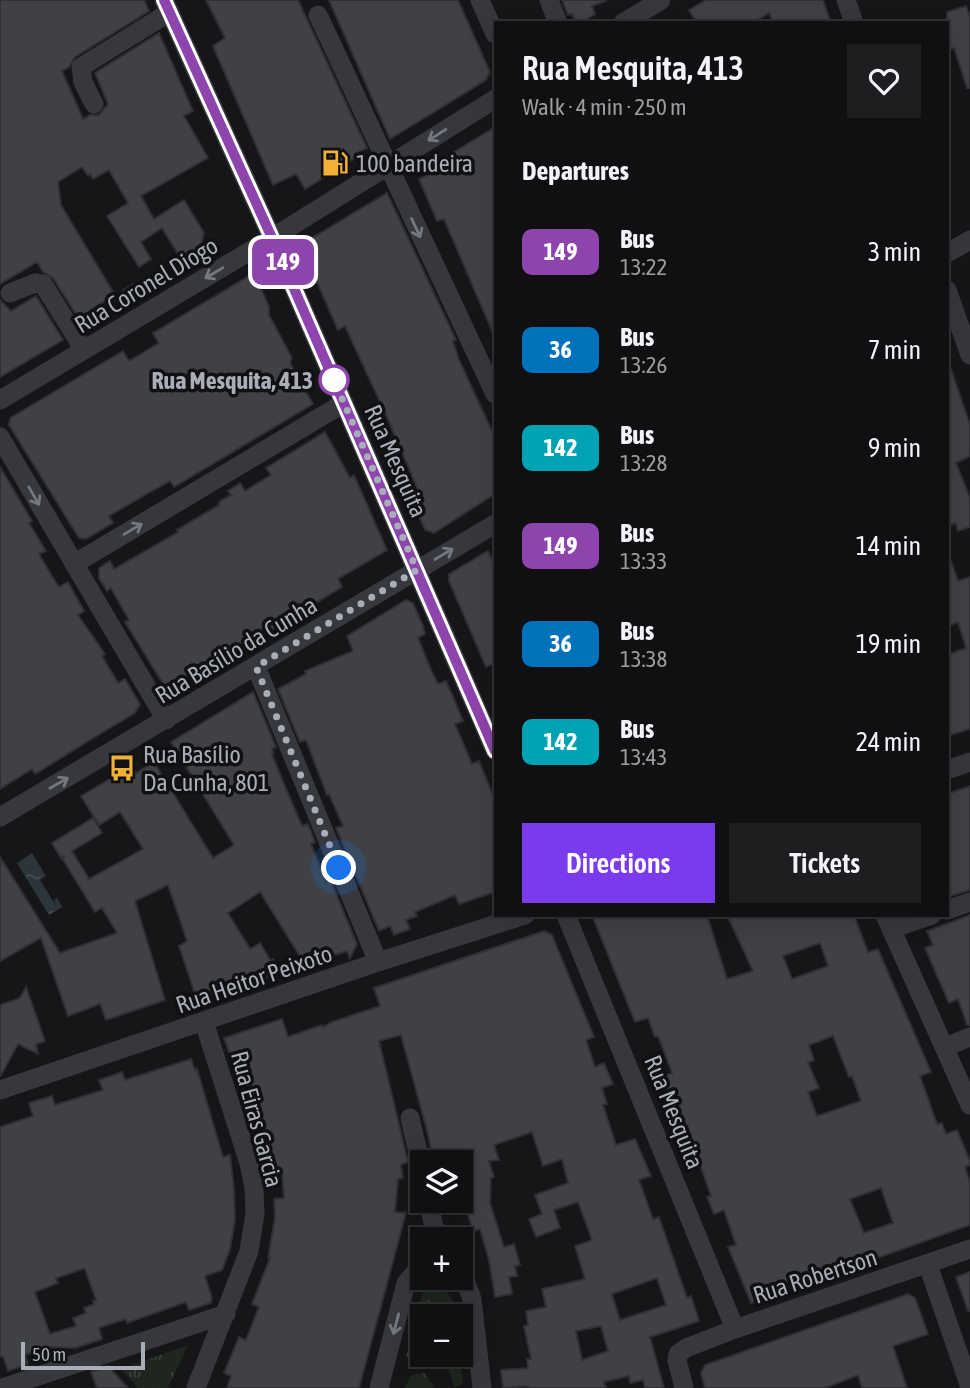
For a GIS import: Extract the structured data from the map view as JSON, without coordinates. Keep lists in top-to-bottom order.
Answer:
{
  "streets": {
    "street": [
      "Rua Coronel Diogo",
      "Rua Mesquita",
      "Rua Basílio da Cunha",
      "Rua Heitor Peixoto",
      "Rua Eiras Garcia",
      "Rua Robertson"
    ]
  },
  "crossings": [
    ["Rua Coronel Diogo", "Rua Mesquita"],
    ["Rua Mesquita", "Rua Basílio da Cunha"],
    ["Rua Mesquita", "Rua Robertson"],
    ["Rua Heitor Peixoto", "Rua Eiras Garcia"]
  ],
  "one_way": ["Rua Coronel Diogo", "Rua Basílio da Cunha"],
  "places": {
    "fuel station": ["100 bandeira"],
    "other": ["Rua Mesquita, 413"],
    "bus stop": ["Rua Basílio Da Cunha, 801"]
  },
  "lines": ["bus line 149"],
  "scale_bar": "50 m",
  "page": {
    "on_map": "149",
    "heading": [
      ["Rua Mesquita, 413", "Walk · 4 min · 250 m"],
      "Departures"
    ],
    "list": [
      {
        "mark": "149",
        "name": "Bus",
        "note": "13:22",
        "value": "3 min"
      },
      {
        "mark": "36",
        "name": "Bus",
        "note": "13:26",
        "value": "7 min"
      },
      {
        "mark": "142",
        "name": "Bus",
        "note": "13:28",
        "value": "9 min"
      },
      {
        "mark": "149",
        "name": "Bus",
        "note": "13:33",
        "value": "14 min"
      },
      {
        "mark": "36",
        "name": "Bus",
        "note": "13:38",
        "value": "19 min"
      },
      {
        "mark": "142",
        "name": "Bus",
        "note": "13:43",
        "value": "24 min"
      }
    ],
    "buttons": ["Directions", "Tickets"],
    "map_buttons": ["+", "−"],
    "scale": "50 m"
  }
}
